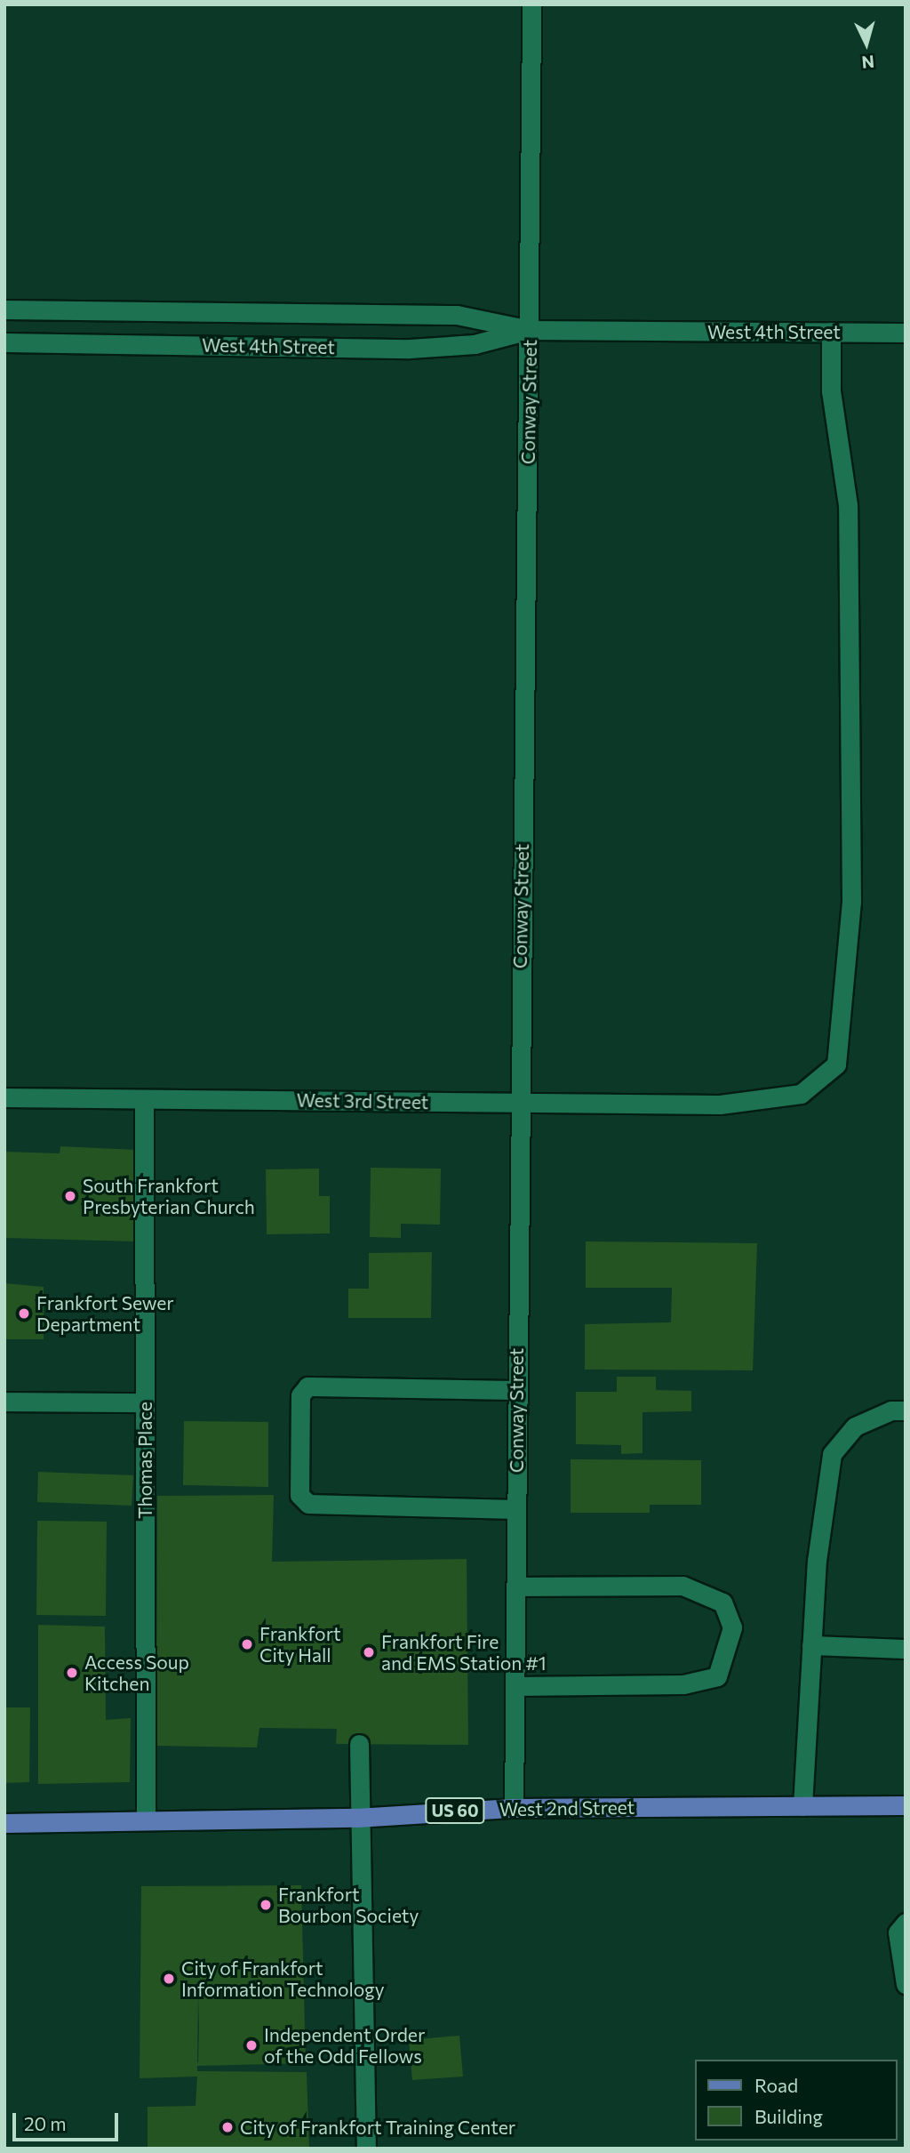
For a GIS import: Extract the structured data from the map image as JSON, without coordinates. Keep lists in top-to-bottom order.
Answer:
{
  "streets": {
    "main road": ["West 2nd Street", "US 60"],
    "street": [
      "West 4th Street",
      "Conway Street",
      "West 3rd Street",
      "Thomas Place"
    ]
  },
  "crossings": [
    ["West 4th Street", "Conway Street"],
    ["West 4th Street", "West 3rd Street"],
    ["Conway Street", "West 3rd Street"],
    ["Conway Street", "West 2nd Street"],
    ["West 3rd Street", "Thomas Place"],
    ["Thomas Place", "West 2nd Street"]
  ],
  "places": [
    "South Frankfort Presbyterian Church",
    "Frankfort Sewer Department",
    "Frankfort City Hall",
    "Frankfort Fire and EMS Station #1",
    "Access Soup Kitchen",
    "Frankfort Bourbon Society",
    "City of Frankfort Information Technology",
    "Independent Order of the Odd Fellows",
    "City of Frankfort Training Center"
  ],
  "legend": ["Road", "Building"],
  "scale_bar": "20 m",
  "north": "bottom"
}
